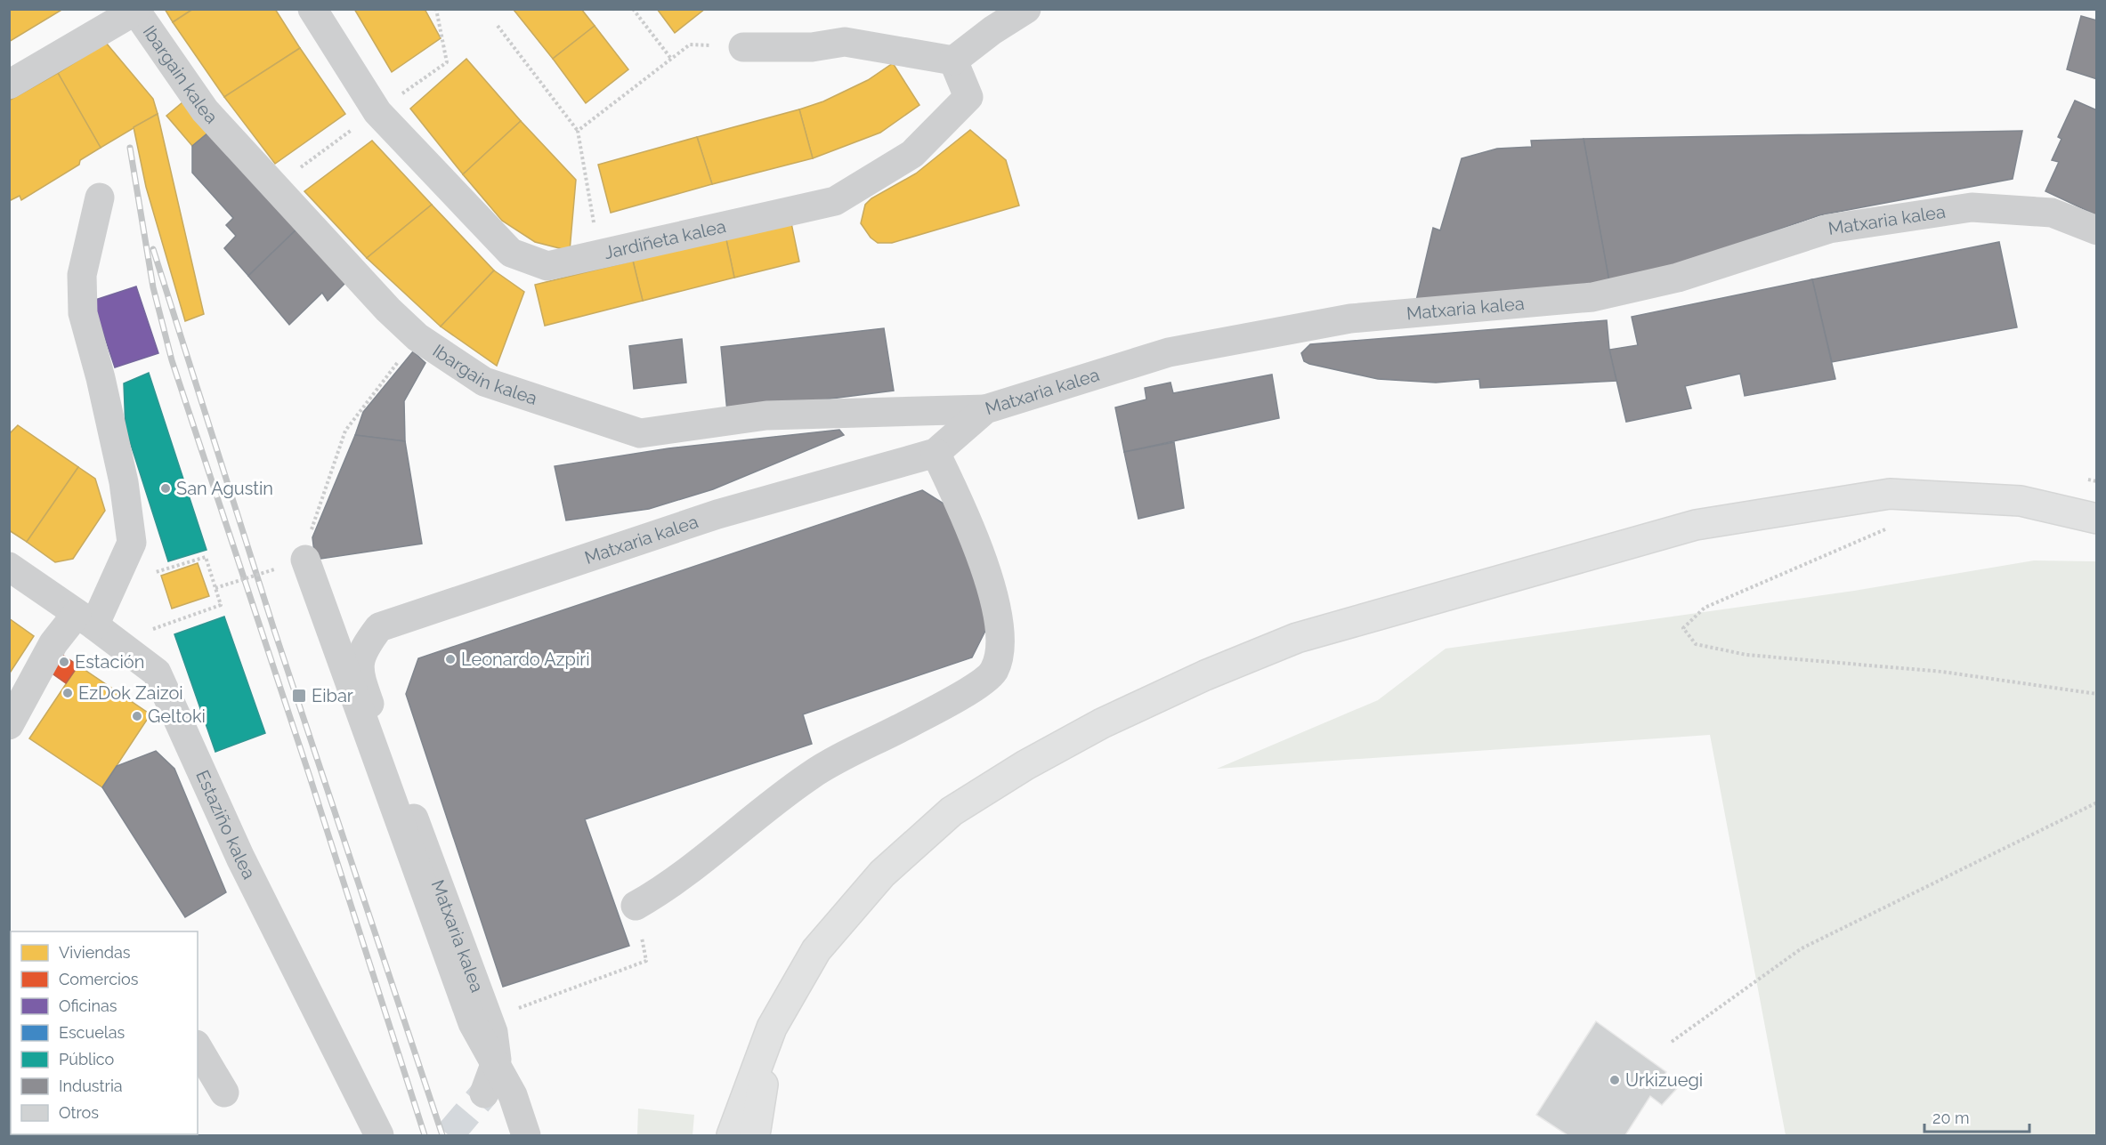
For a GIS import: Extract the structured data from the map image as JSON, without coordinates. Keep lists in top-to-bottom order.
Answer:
{
  "streets": {
    "street": [
      "Ibargain kalea",
      "Matxaria kalea",
      "Jardiñeta kalea",
      "Estaziño kalea"
    ]
  },
  "crossings": [
    ["Ibargain kalea", "Matxaria kalea"]
  ],
  "places": {
    "other": [
      "San Agustin",
      "Leonardo Azpiri",
      "Estación",
      "EzDok Zaizoi",
      "Geltoki",
      "Urkizuegi"
    ],
    "transit": ["Eibar"]
  },
  "legend": [
    "Viviendas",
    "Comercios",
    "Oficinas",
    "Escuelas",
    "Público",
    "Industria",
    "Otros"
  ],
  "scale_bar": "20 m"
}
